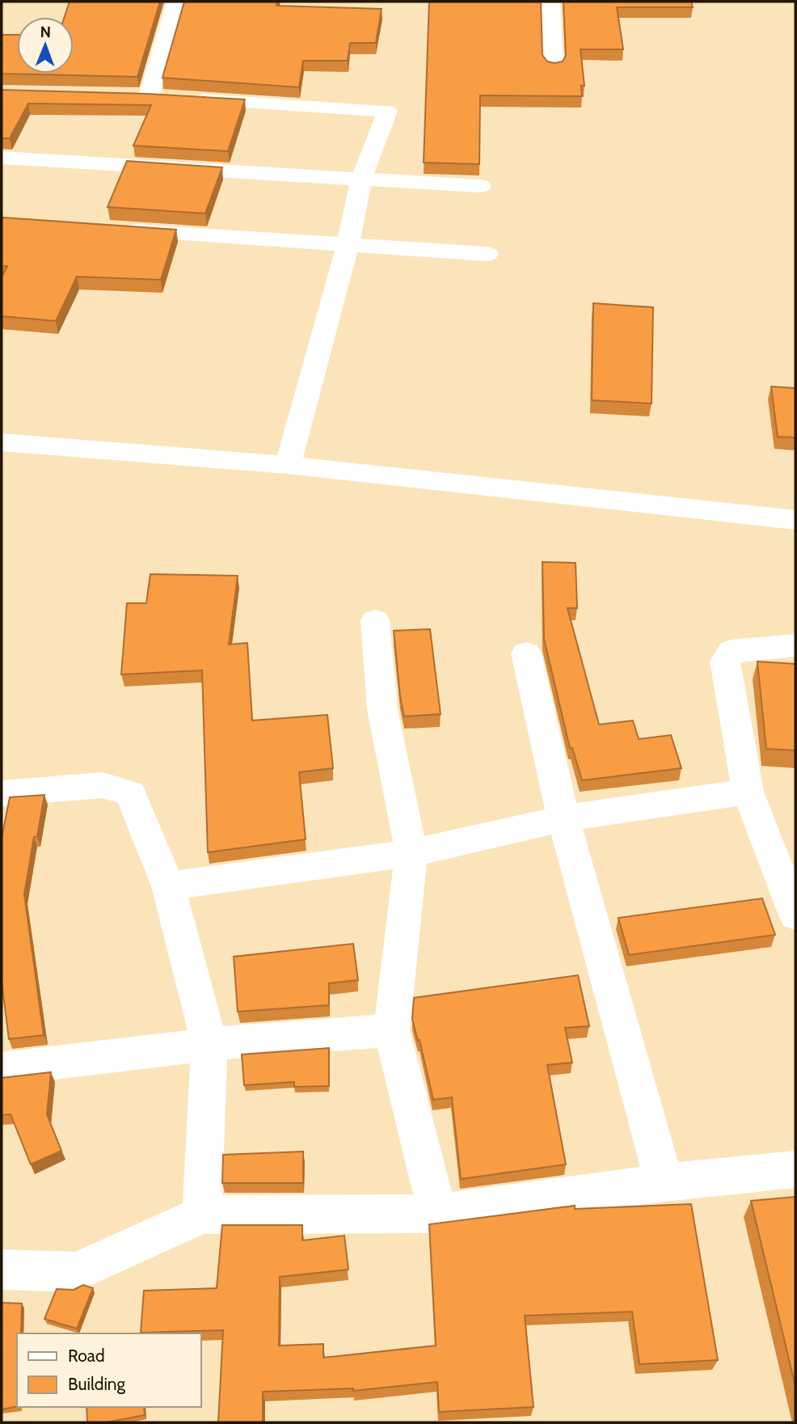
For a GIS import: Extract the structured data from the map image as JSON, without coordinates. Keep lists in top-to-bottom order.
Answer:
{
  "legend": ["Road", "Building"],
  "north": "top"
}
